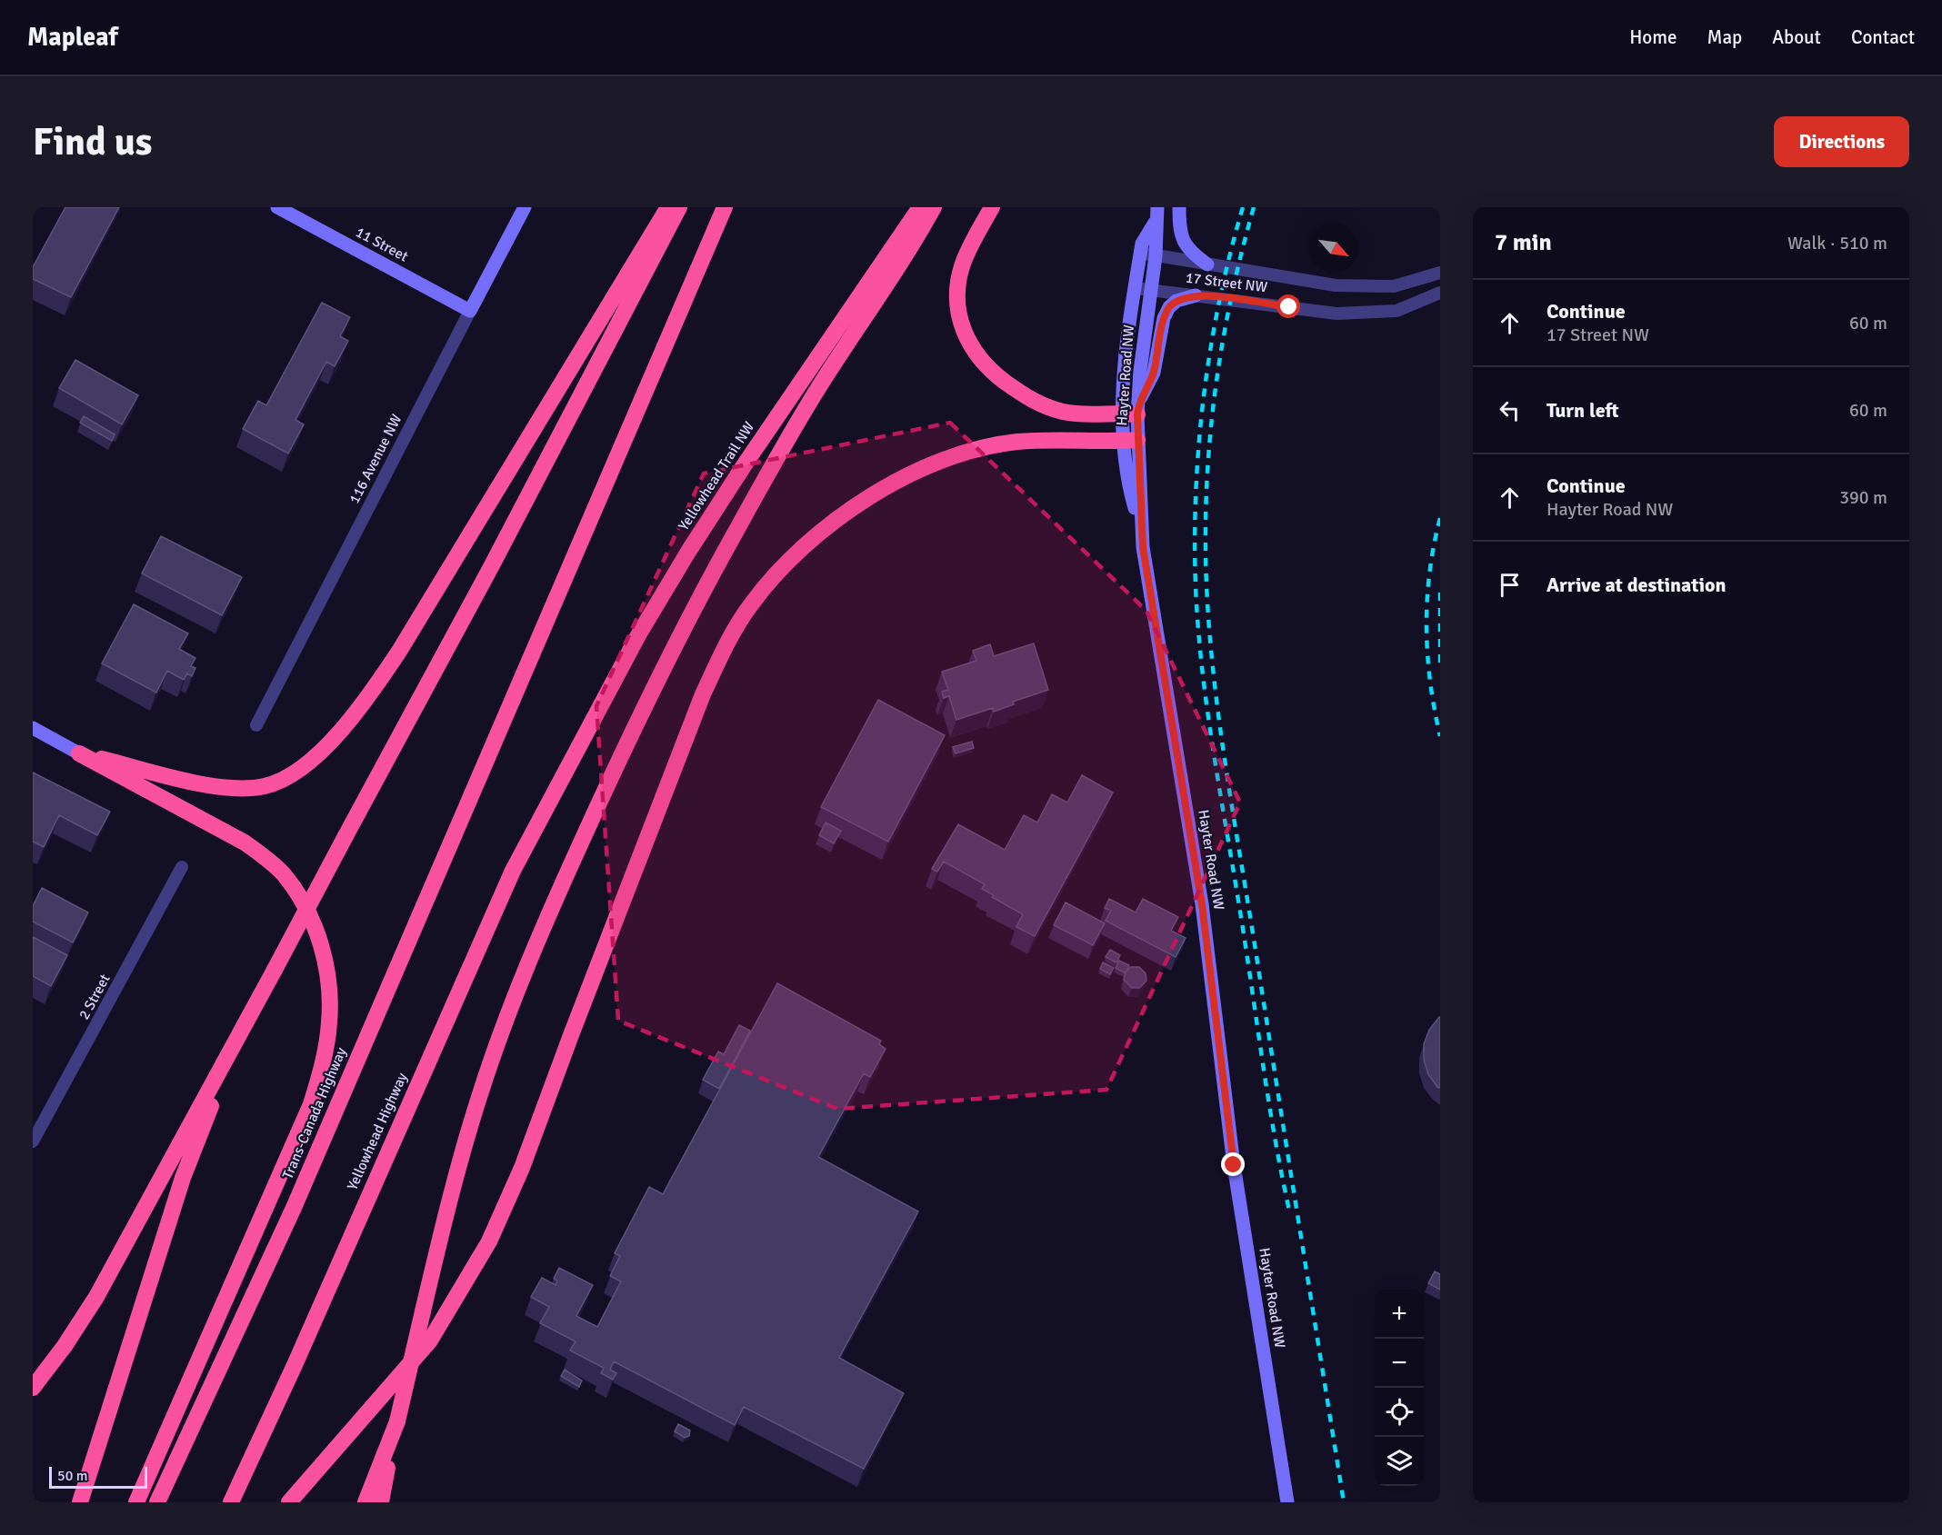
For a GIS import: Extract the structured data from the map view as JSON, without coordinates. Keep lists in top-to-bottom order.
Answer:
{
  "streets": {
    "highway": ["Yellowhead Trail NW", "Trans-Canada Highway", "Yellowhead Highway"],
    "street": [
      "11 Street",
      "17 Street NW",
      "Hayter Road NW",
      "116 Avenue NW",
      "2 Street"
    ]
  },
  "crossings": [
    ["11 Street", "116 Avenue NW"],
    ["17 Street NW", "Hayter Road NW"],
    ["Yellowhead Trail NW", "Yellowhead Highway"]
  ],
  "scale_bar": "50 m",
  "north": "bottom right",
  "page": {
    "header": "Mapleaf",
    "nav": [
      "Home",
      "Map",
      "About",
      "Contact"
    ],
    "buttons": "Directions",
    "title": "Find us",
    "heading": ["7 min", "Walk · 510 m"],
    "list": [
      ["Continue", "17 Street NW", "60 m"],
      ["Turn left", "60 m"],
      ["Continue", "Hayter Road NW", "390 m"],
      "Arrive at destination"
    ],
    "map_buttons": ["+", "−"],
    "scale": "50 m"
  }
}
